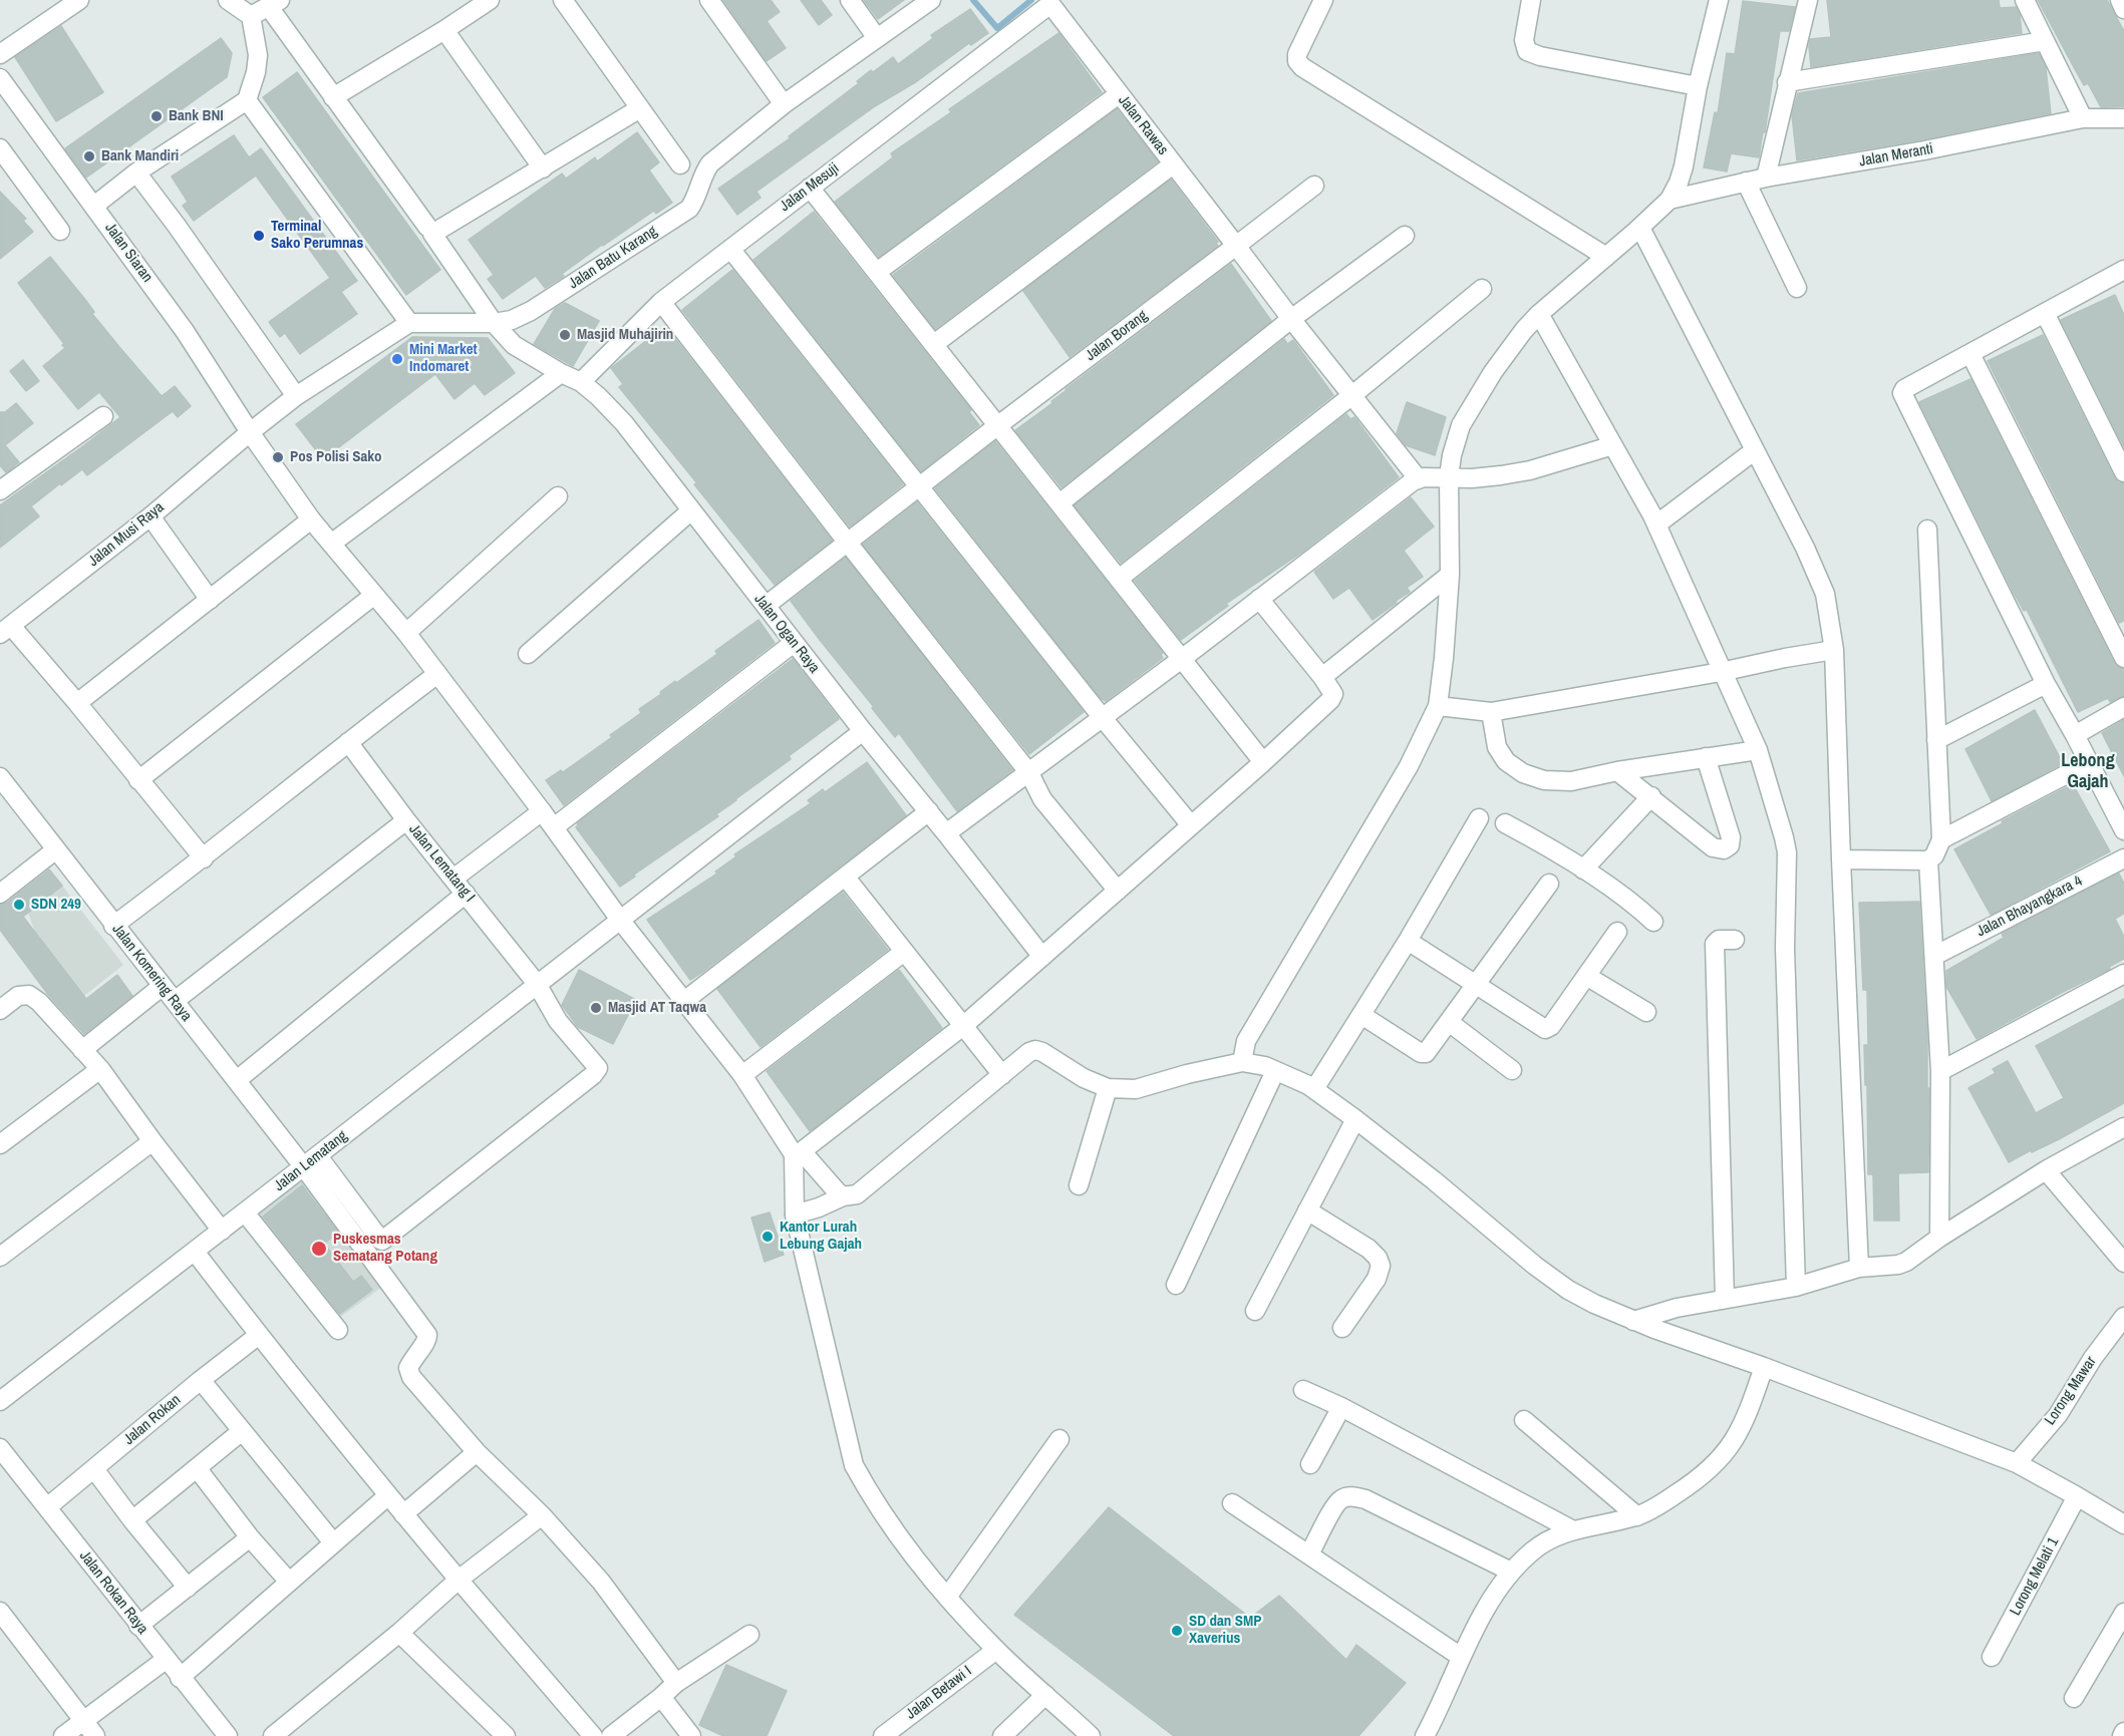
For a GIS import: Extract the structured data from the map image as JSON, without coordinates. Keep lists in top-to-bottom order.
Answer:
{
  "streets": {
    "street": [
      "Jalan Rawas",
      "Jalan Meranti",
      "Jalan Mesuji",
      "Jalan Siaran",
      "Jalan Batu Karang",
      "Jalan Borang",
      "Jalan Musi Raya",
      "Jalan Ogan Raya",
      "Jalan Lematang I",
      "Jalan Bhayangkara 4",
      "Jalan Komering Raya",
      "Jalan Lematang",
      "Lorong Mawar",
      "Jalan Rokan",
      "Lorong Melati 1",
      "Jalan Rokan Raya",
      "Jalan Betawi I"
    ]
  },
  "crossings": [
    ["Jalan Rawas", "Jalan Mesuji"],
    ["Jalan Rawas", "Jalan Borang"],
    ["Jalan Mesuji", "Jalan Ogan Raya"],
    ["Jalan Siaran", "Jalan Musi Raya"],
    ["Jalan Siaran", "Jalan Lematang"],
    ["Jalan Batu Karang", "Jalan Ogan Raya"],
    ["Jalan Borang", "Jalan Ogan Raya"],
    ["Jalan Lematang I", "Jalan Komering Raya"],
    ["Jalan Lematang I", "Jalan Lematang"],
    ["Jalan Komering Raya", "Jalan Lematang"],
    ["Jalan Rokan", "Jalan Rokan Raya"]
  ],
  "districts": ["Lebong Gajah"],
  "places": [
    "Bank BNI",
    "Bank Mandiri",
    "Terminal Sako Perumnas",
    "Masjid Muhajirin",
    "Mini Market Indomaret",
    "Pos Polisi Sako",
    "SDN 249",
    "Masjid AT Taqwa",
    "Kantor Lurah Lebung Gajah",
    "Puskesmas Sematang Potang",
    "SD dan SMP Xaverius"
  ]
}
